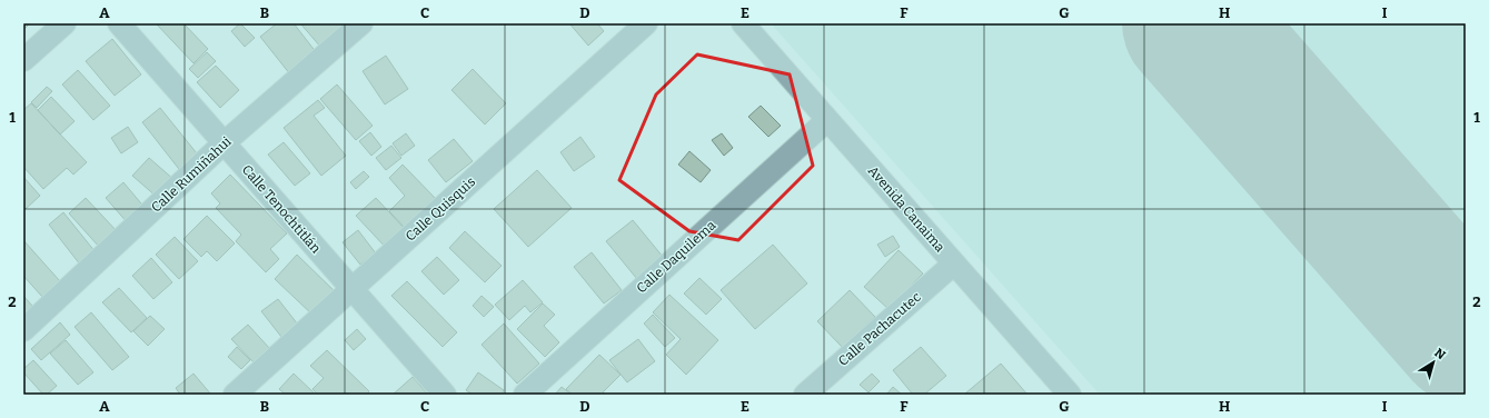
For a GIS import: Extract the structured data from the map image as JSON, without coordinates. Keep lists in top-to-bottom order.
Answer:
{
  "streets": {
    "street": [
      "Calle Rumiñahui",
      "Calle Tenochtitlán",
      "Calle Quisquis",
      "Avenida Canaima",
      "Calle Daquilema",
      "Calle Pachacutec"
    ]
  },
  "crossings": [
    ["Calle Rumiñahui", "Calle Tenochtitlán"],
    ["Calle Tenochtitlán", "Calle Quisquis"],
    ["Avenida Canaima", "Calle Daquilema"],
    ["Avenida Canaima", "Calle Pachacutec"]
  ],
  "north": "top right",
  "grid": {
    "columns": [
      "A",
      "B",
      "C",
      "D",
      "E",
      "F",
      "G",
      "H",
      "I"
    ],
    "rows": ["1", "2"]
  }
}
